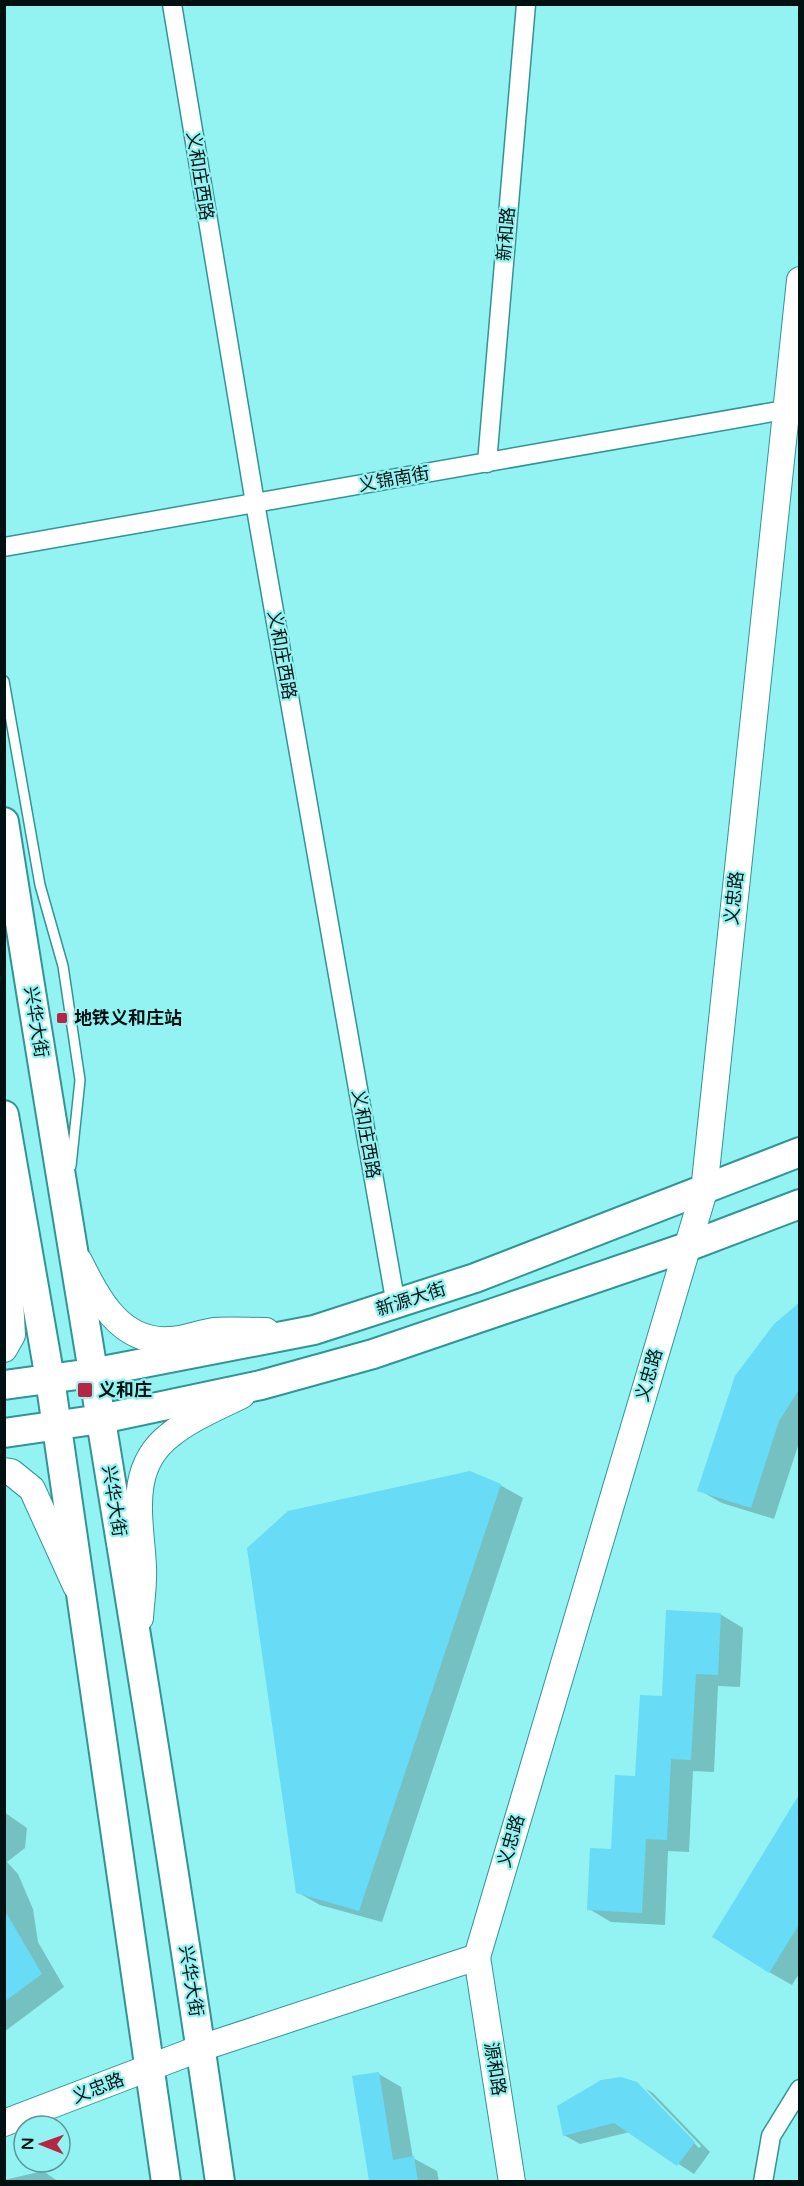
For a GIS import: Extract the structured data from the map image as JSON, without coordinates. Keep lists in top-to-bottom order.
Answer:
{
  "streets": {
    "main road": ["兴华大街", "新源大街"],
    "street": [
      "义和庄西路",
      "新和路",
      "义锦南街",
      "义忠路",
      "源和路"
    ]
  },
  "crossings": [
    ["义和庄西路", "义锦南街"],
    ["义和庄西路", "新源大街"],
    ["新和路", "义锦南街"],
    ["义锦南街", "义忠路"],
    ["义忠路", "兴华大街"],
    ["义忠路", "新源大街"],
    ["义忠路", "源和路"],
    ["兴华大街", "新源大街"]
  ],
  "places": {
    "transit": ["地铁义和庄站", "义和庄"]
  },
  "north": "left"
}
